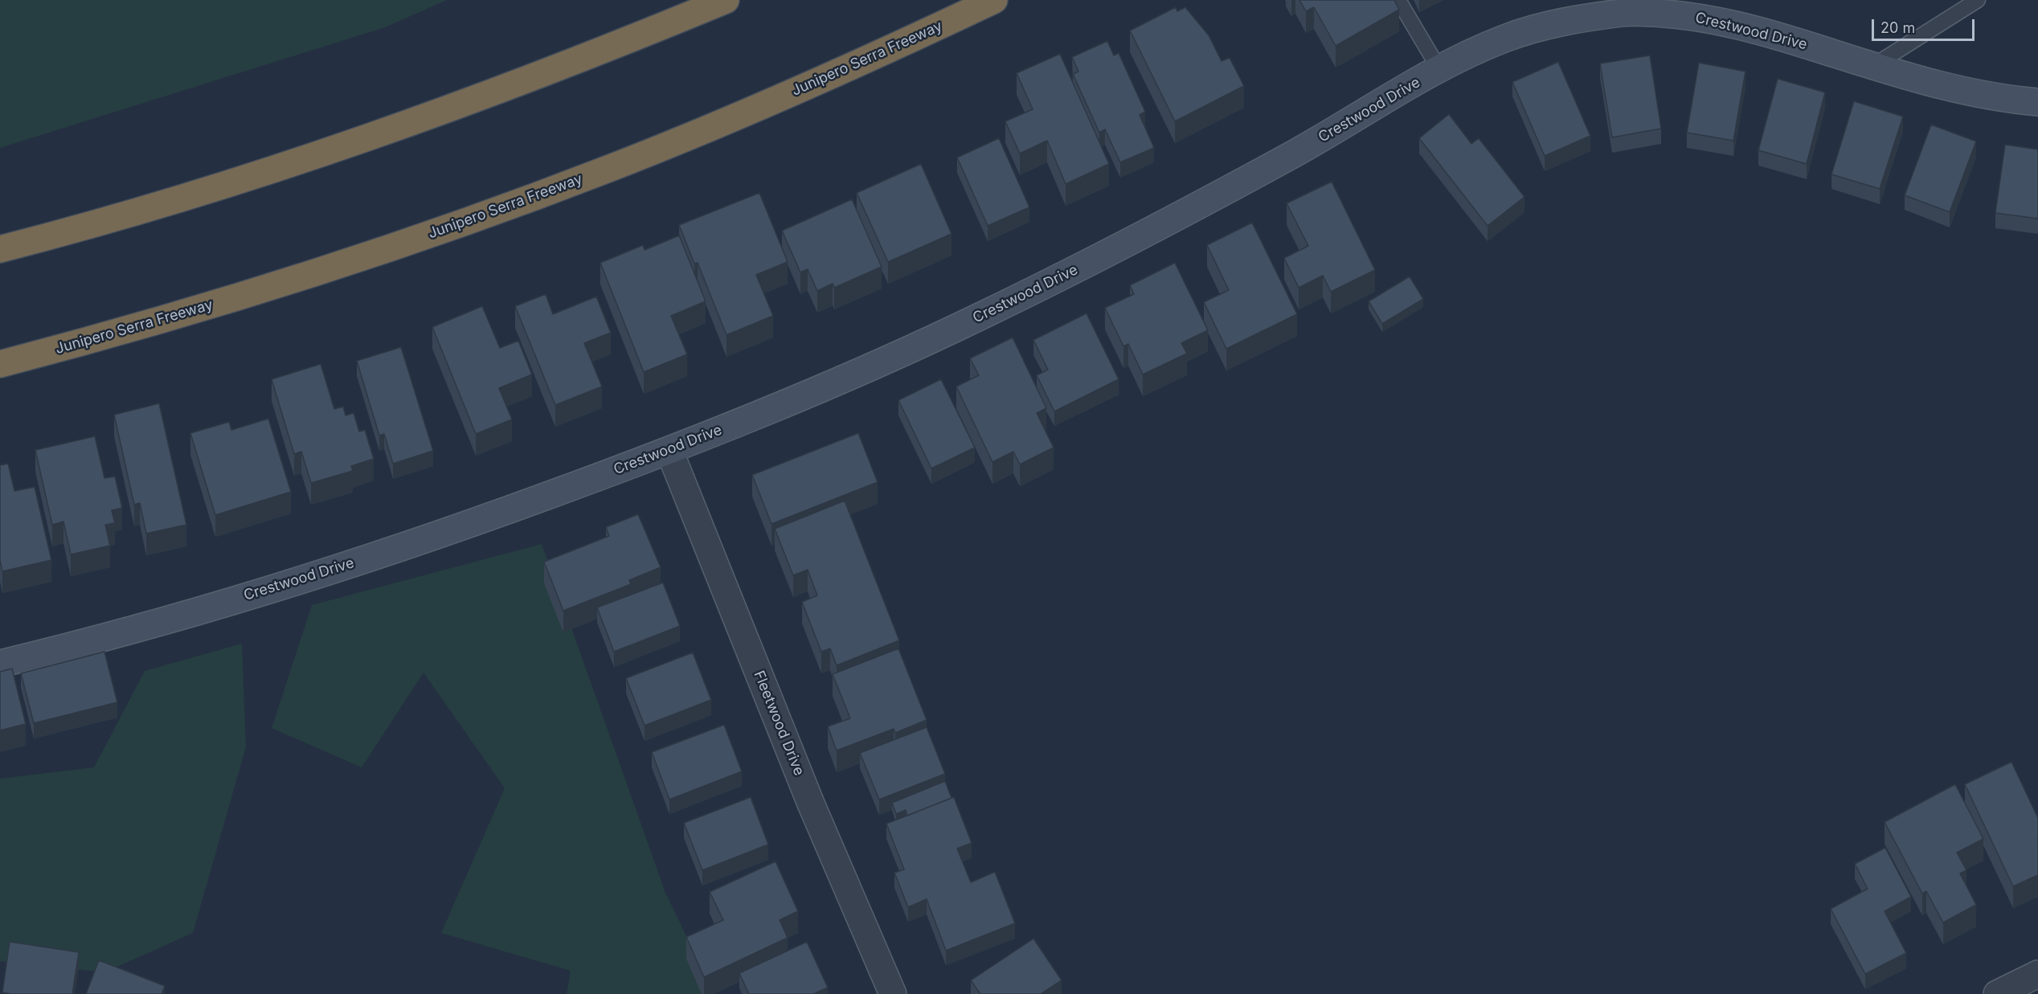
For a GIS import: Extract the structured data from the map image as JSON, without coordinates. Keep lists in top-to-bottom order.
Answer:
{
  "streets": {
    "highway": ["Junipero Serra Freeway"],
    "street": ["Crestwood Drive", "Fleetwood Drive"]
  },
  "crossings": [
    ["Crestwood Drive", "Fleetwood Drive"]
  ],
  "scale_bar": "20 m"
}
